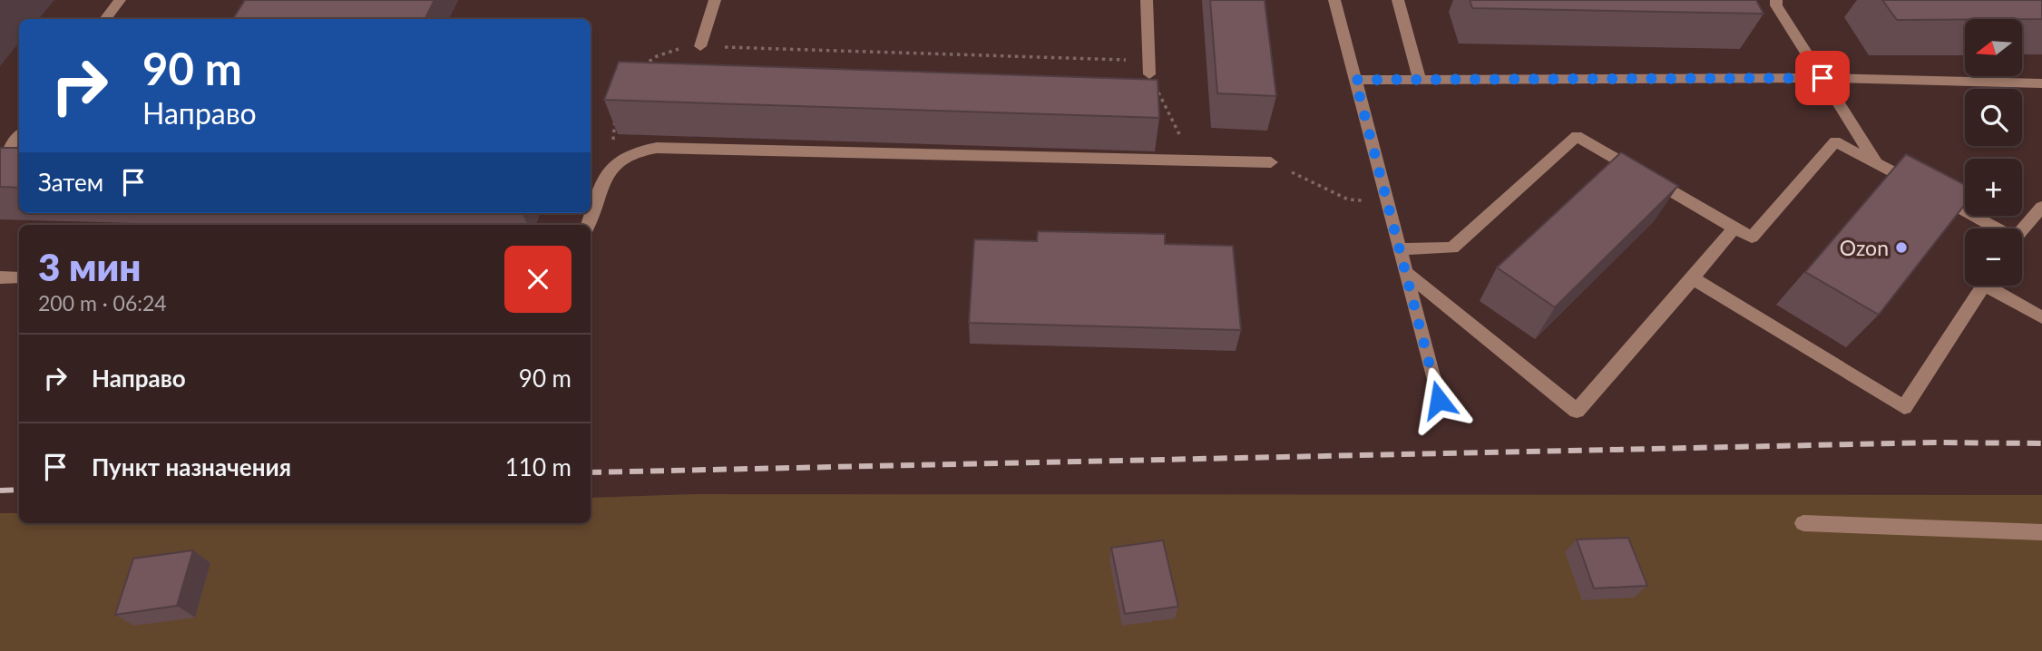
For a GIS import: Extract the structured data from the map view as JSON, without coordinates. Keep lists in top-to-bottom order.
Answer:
{
  "places": ["Ozon"],
  "north": "left",
  "page": {
    "map_buttons": ["+", "−"],
    "turn": ["90 m", "Направо"],
    "then": "Затем",
    "heading": ["3 мин", "200 m · 06:24"],
    "list": [
      {
        "name": "Направо",
        "value": "90 m"
      },
      {
        "name": "Пункт назначения",
        "value": "110 m"
      }
    ]
  }
}
